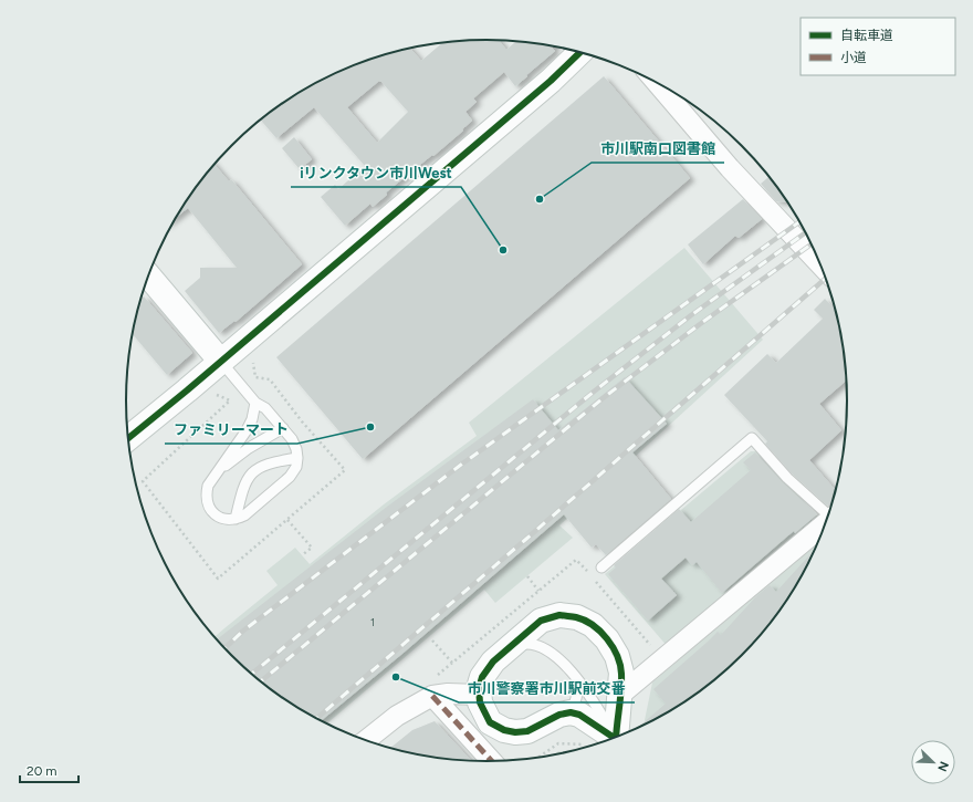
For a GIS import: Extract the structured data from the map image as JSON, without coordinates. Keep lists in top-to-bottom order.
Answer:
{
  "places": [
    "市川駅南口図書館",
    "iリンクタウン市川West",
    "ファミリーマート",
    "市川警察署市川駅前交番"
  ],
  "house_numbers": ["1"],
  "legend": ["自転車道", "小道"],
  "scale_bar": "20 m",
  "north": "bottom right"
}
